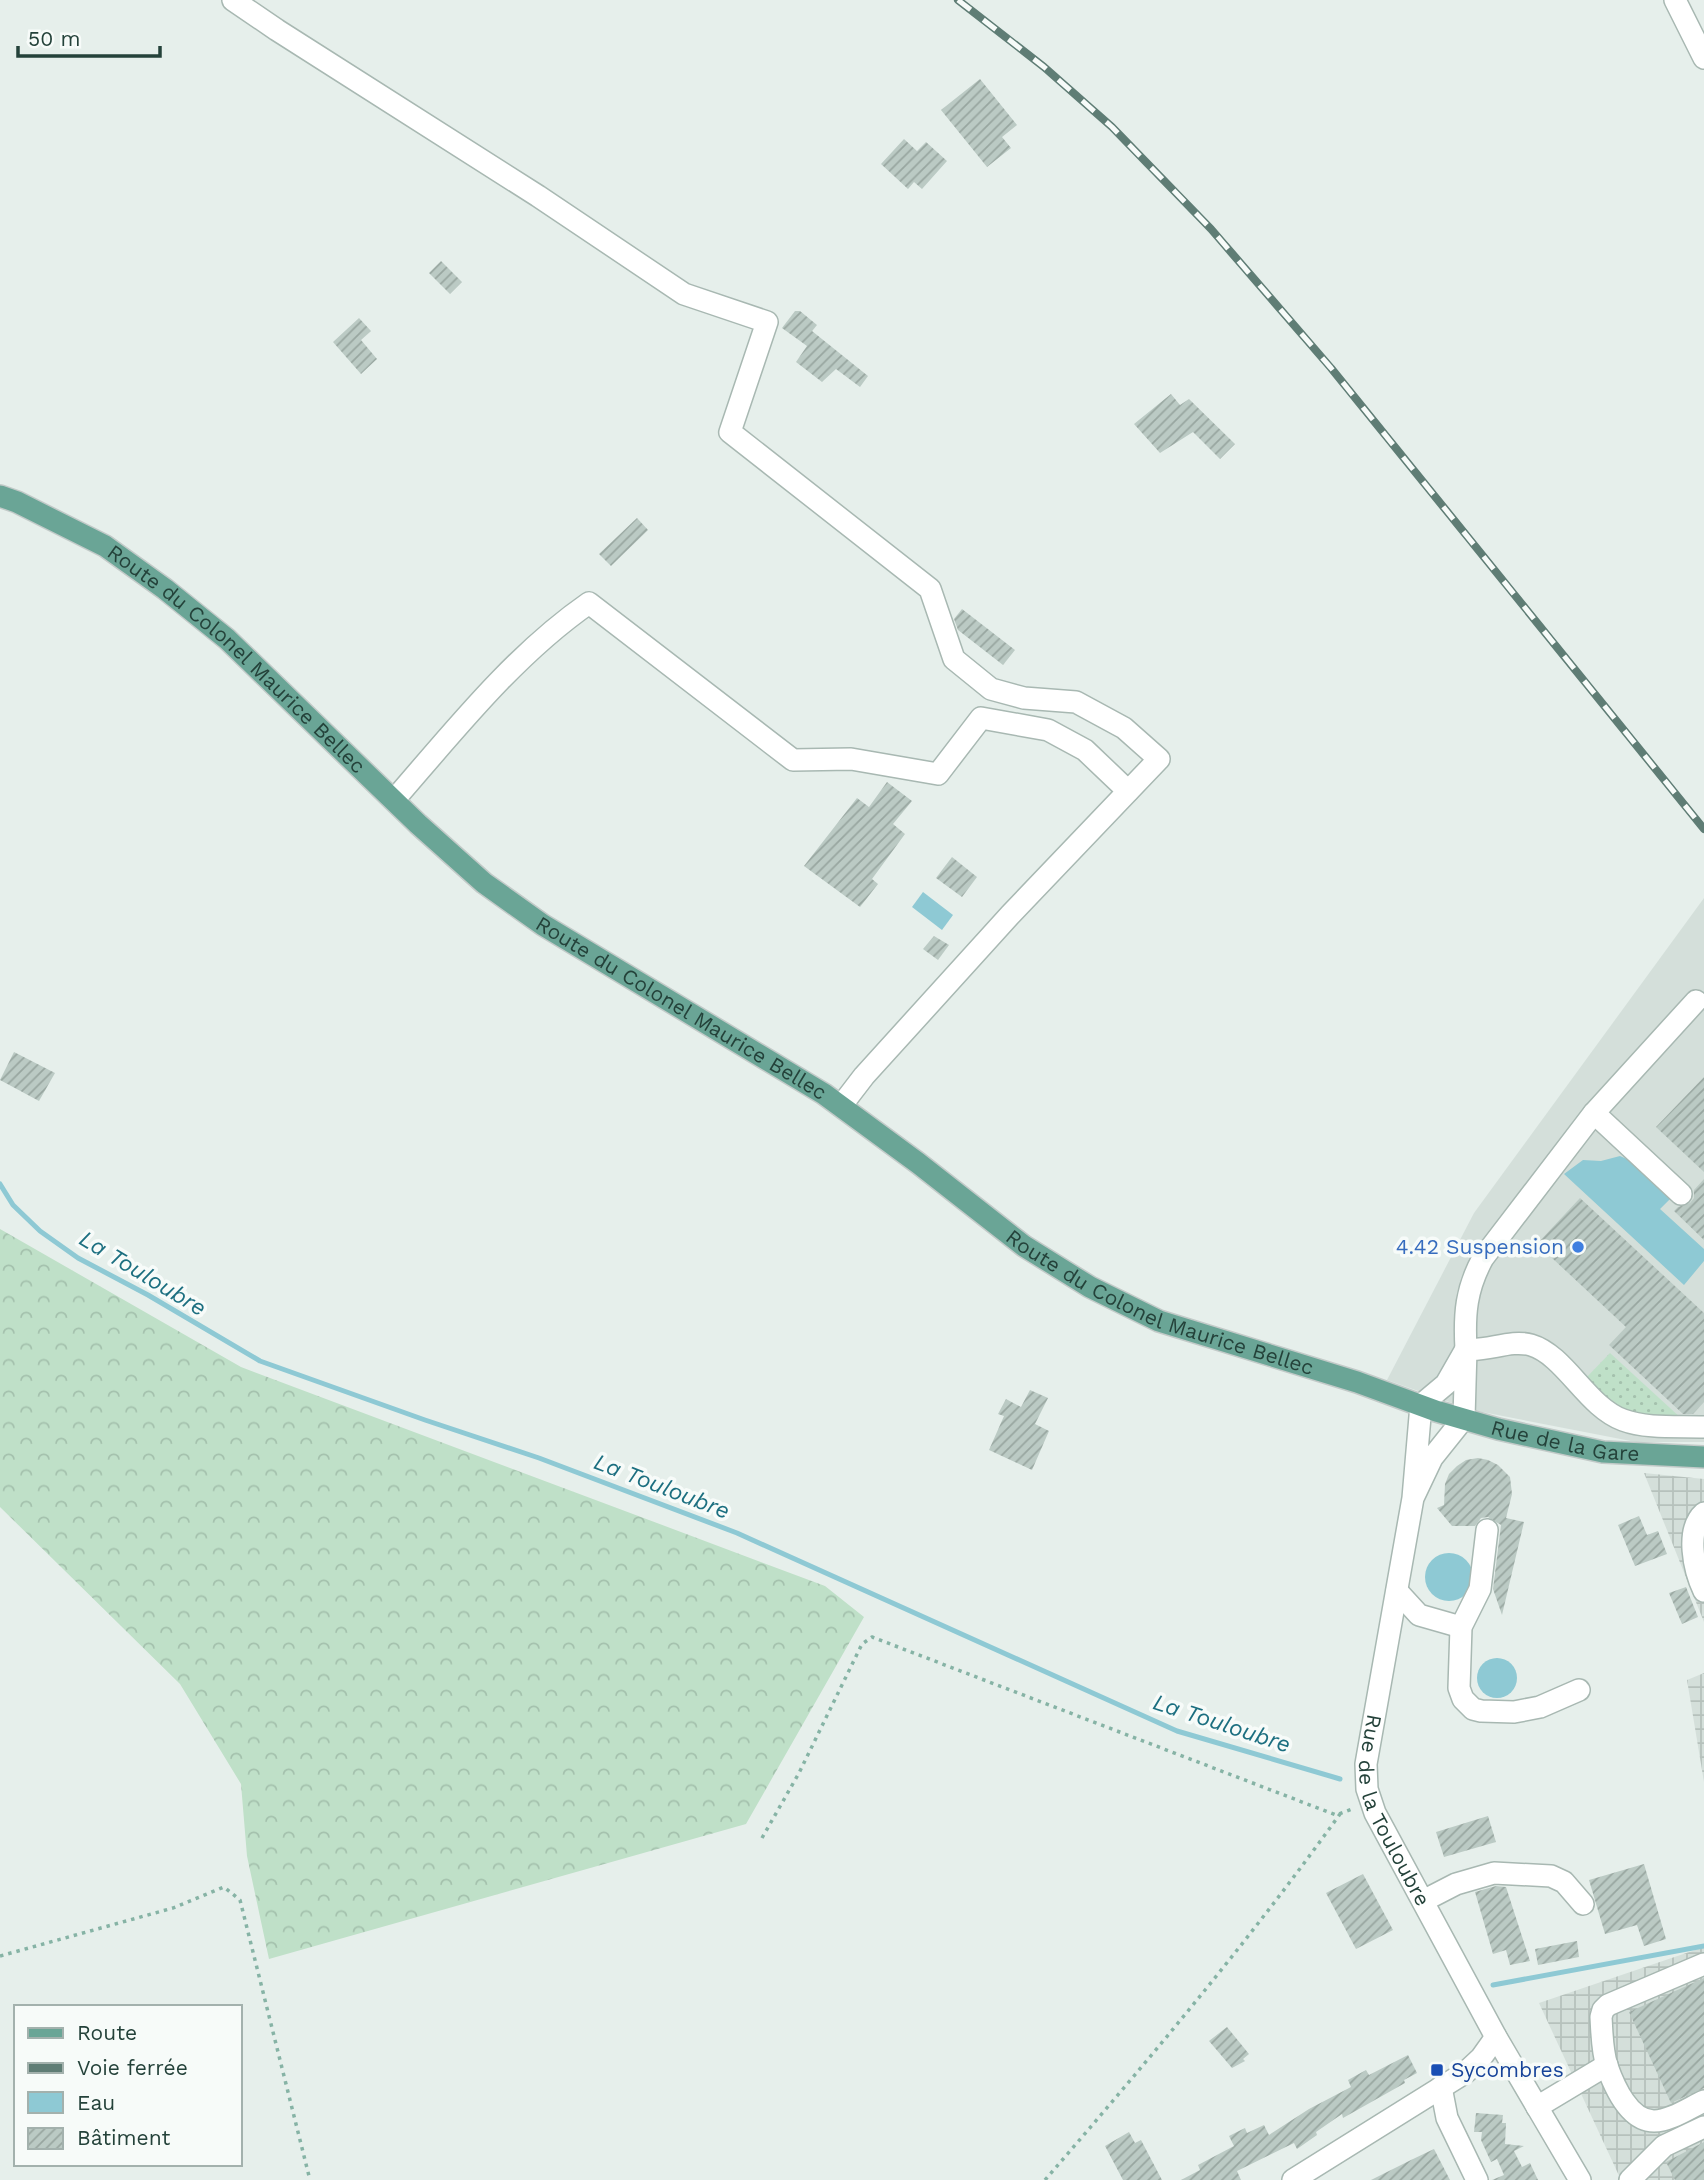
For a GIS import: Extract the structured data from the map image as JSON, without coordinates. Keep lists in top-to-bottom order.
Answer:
{
  "streets": {
    "main road": ["Route du Colonel Maurice Bellec", "Rue de la Gare"],
    "street": ["Rue de la Touloubre"]
  },
  "crossings": [
    ["Route du Colonel Maurice Bellec", "Rue de la Gare"],
    ["Rue de la Gare", "Rue de la Touloubre"]
  ],
  "water": ["La Touloubre"],
  "places": {
    "other": ["4.42 Suspension"],
    "transit": ["Sycombres"]
  },
  "legend": [
    "Route",
    "Voie ferrée",
    "Eau",
    "Bâtiment"
  ],
  "scale_bar": "50 m"
}
